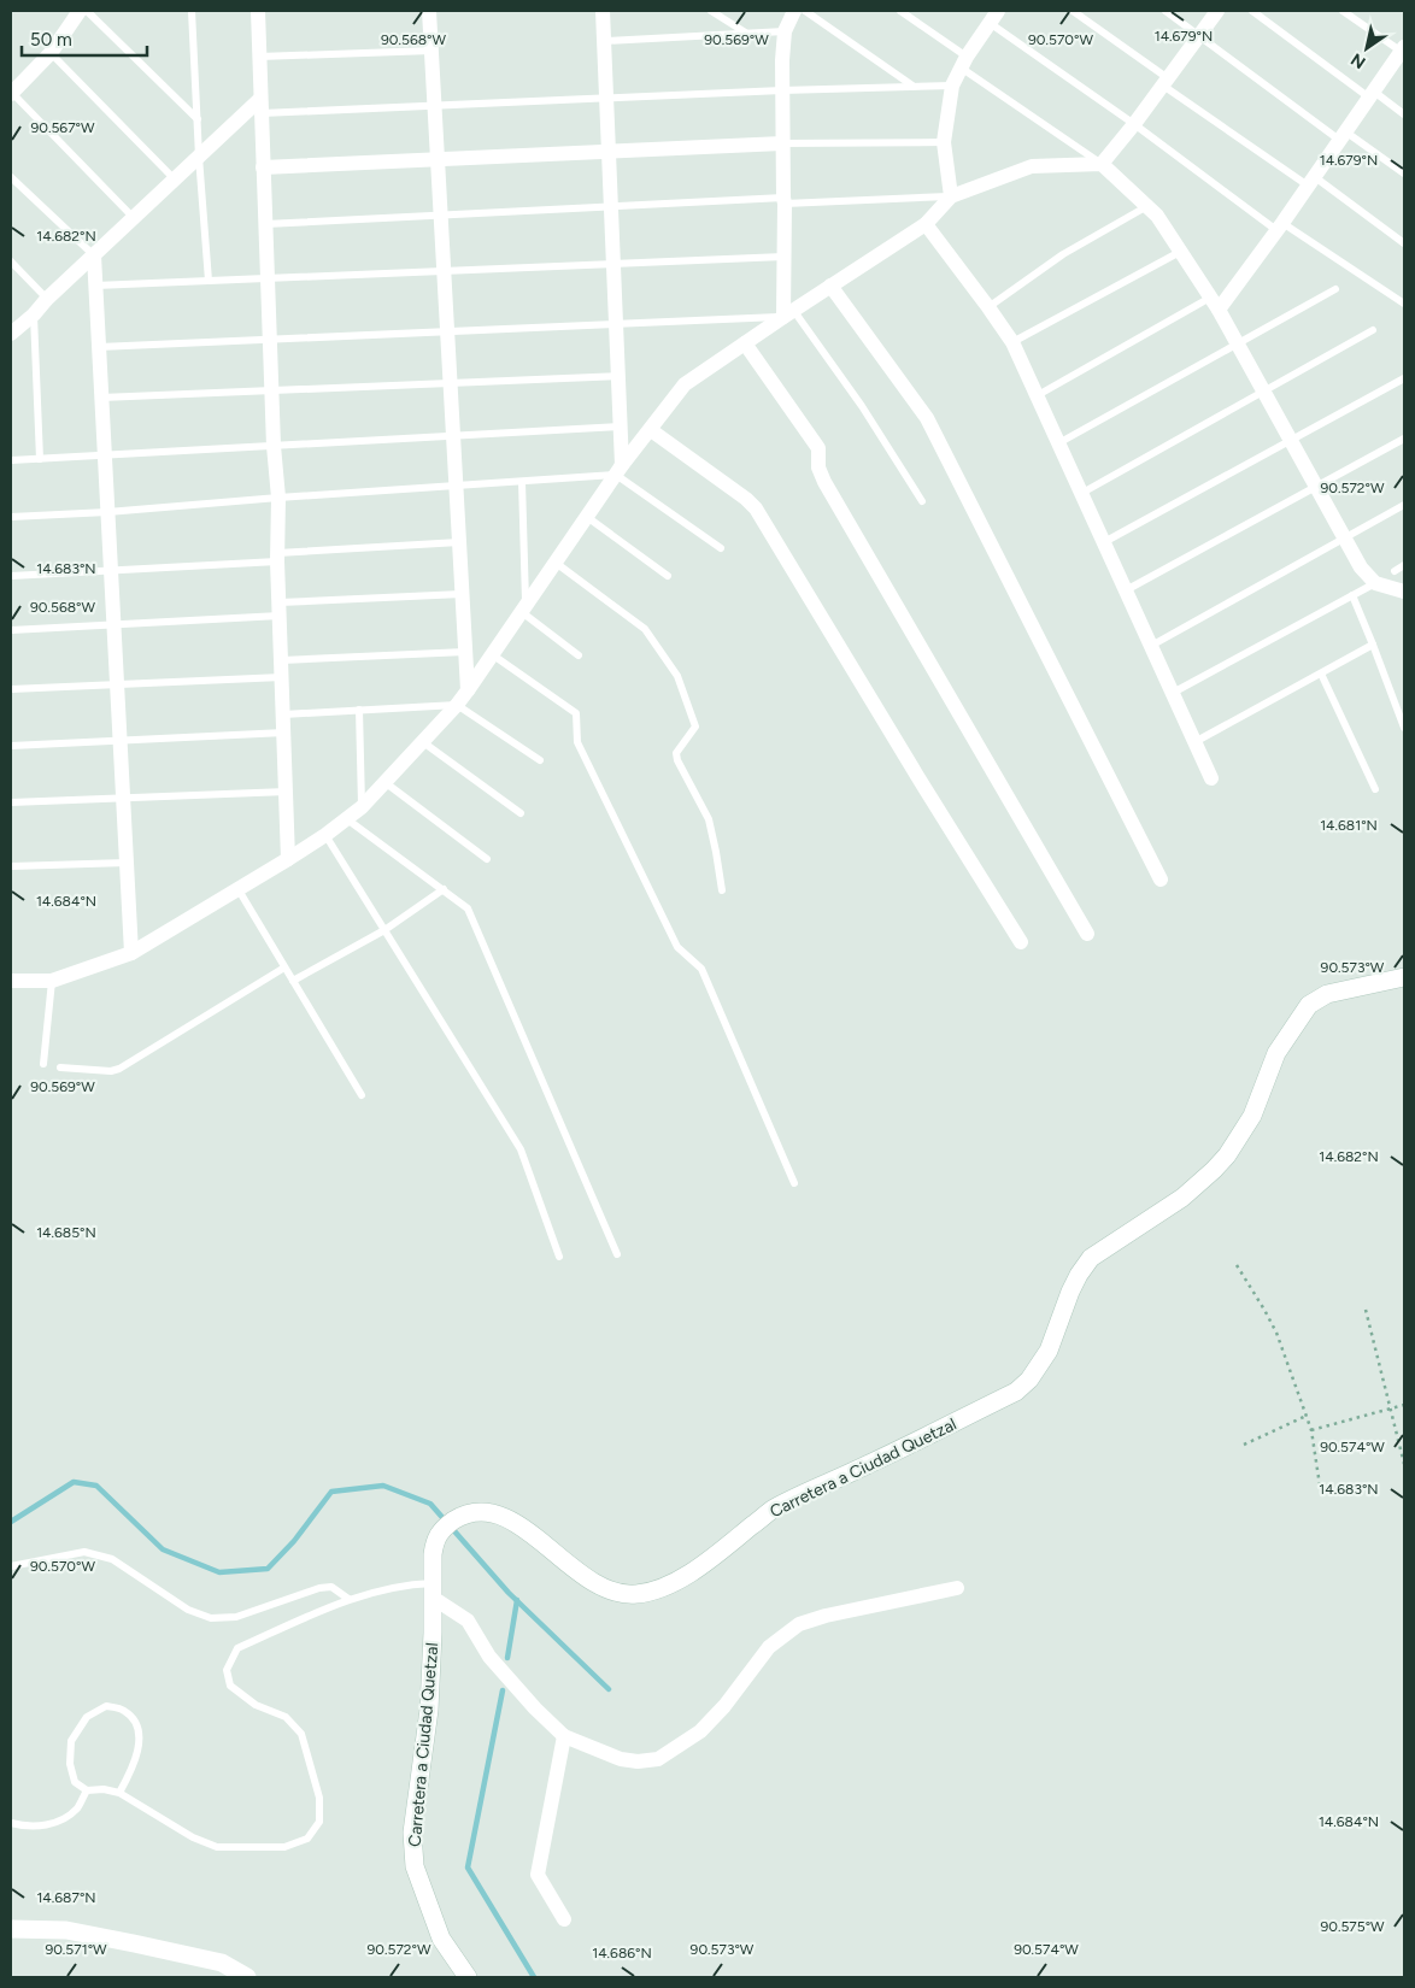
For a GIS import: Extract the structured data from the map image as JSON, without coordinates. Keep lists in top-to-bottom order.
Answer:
{
  "streets": {
    "main road": ["Carretera a Ciudad Quetzal"]
  },
  "scale_bar": "50 m",
  "north": "bottom left",
  "coordinates": [
    "14.679°N",
    "90.568°W",
    "90.569°W",
    "90.570°W",
    "90.567°W",
    "14.682°N",
    "90.572°W",
    "14.683°N",
    "14.681°N",
    "14.684°N",
    "90.573°W",
    "14.685°N",
    "90.574°W",
    "14.687°N",
    "90.575°W",
    "90.571°W",
    "14.686°N"
  ]
}
